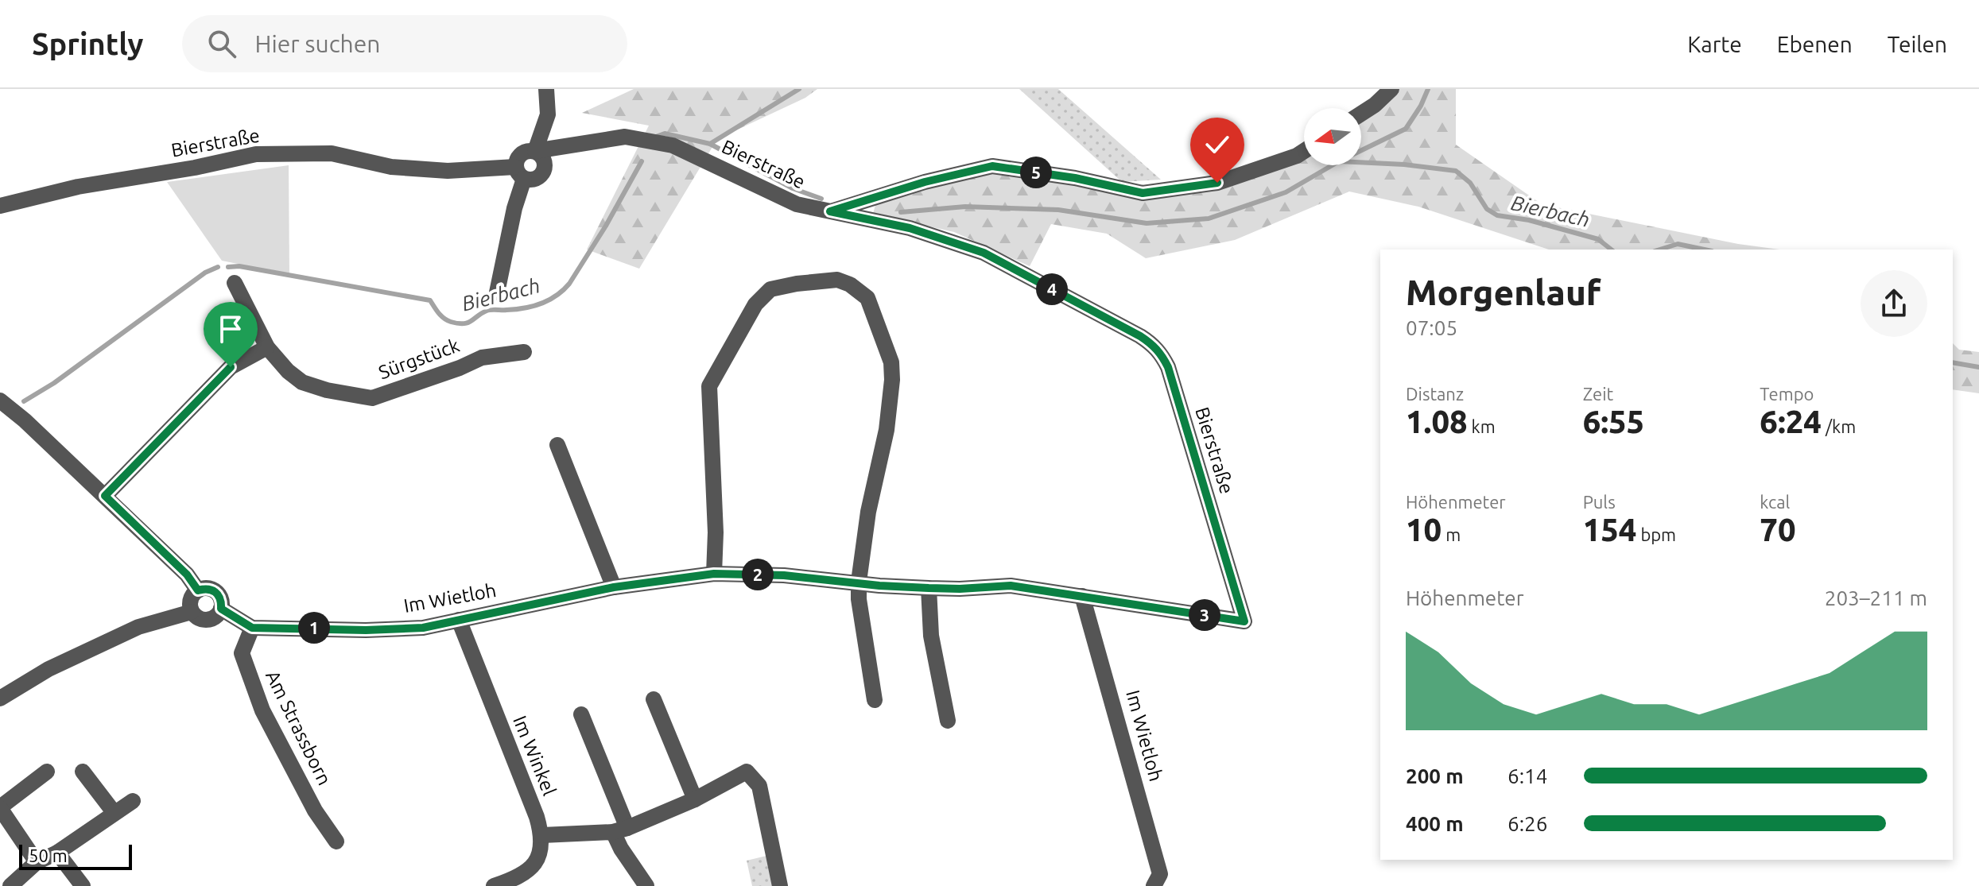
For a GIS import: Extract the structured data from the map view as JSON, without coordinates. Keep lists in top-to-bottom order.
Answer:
{
  "streets": {
    "street": [
      "Bierstraße",
      "Sürgstück",
      "Im Wietloh",
      "Am Strassborn",
      "Im Winkel"
    ]
  },
  "crossings": [
    ["Bierstraße", "Im Wietloh"],
    ["Im Wietloh", "Am Strassborn"],
    ["Im Wietloh", "Im Winkel"]
  ],
  "water": ["Bierbach"],
  "scale_bar": "50 m",
  "north": "left",
  "page": {
    "header": "Sprintly",
    "search": "Hier suchen",
    "nav": ["Karte", "Ebenen", "Teilen"],
    "pins": [
      "5",
      "4",
      "2",
      "3",
      "1"
    ],
    "heading": ["Morgenlauf", "07:05"],
    "stats": [
      ["Distanz", "1.08 km"],
      ["Zeit", "6:55"],
      ["Tempo", "6:24 /km"],
      ["Höhenmeter", "10 m"],
      ["Puls", "154 bpm"],
      ["kcal", "70"]
    ],
    "chart": ["Höhenmeter", "203–211 m"],
    "list": [
      {
        "name": "200 m",
        "note": "6:14"
      },
      {
        "name": "400 m",
        "note": "6:26"
      }
    ],
    "scale": "50 m"
  }
}
